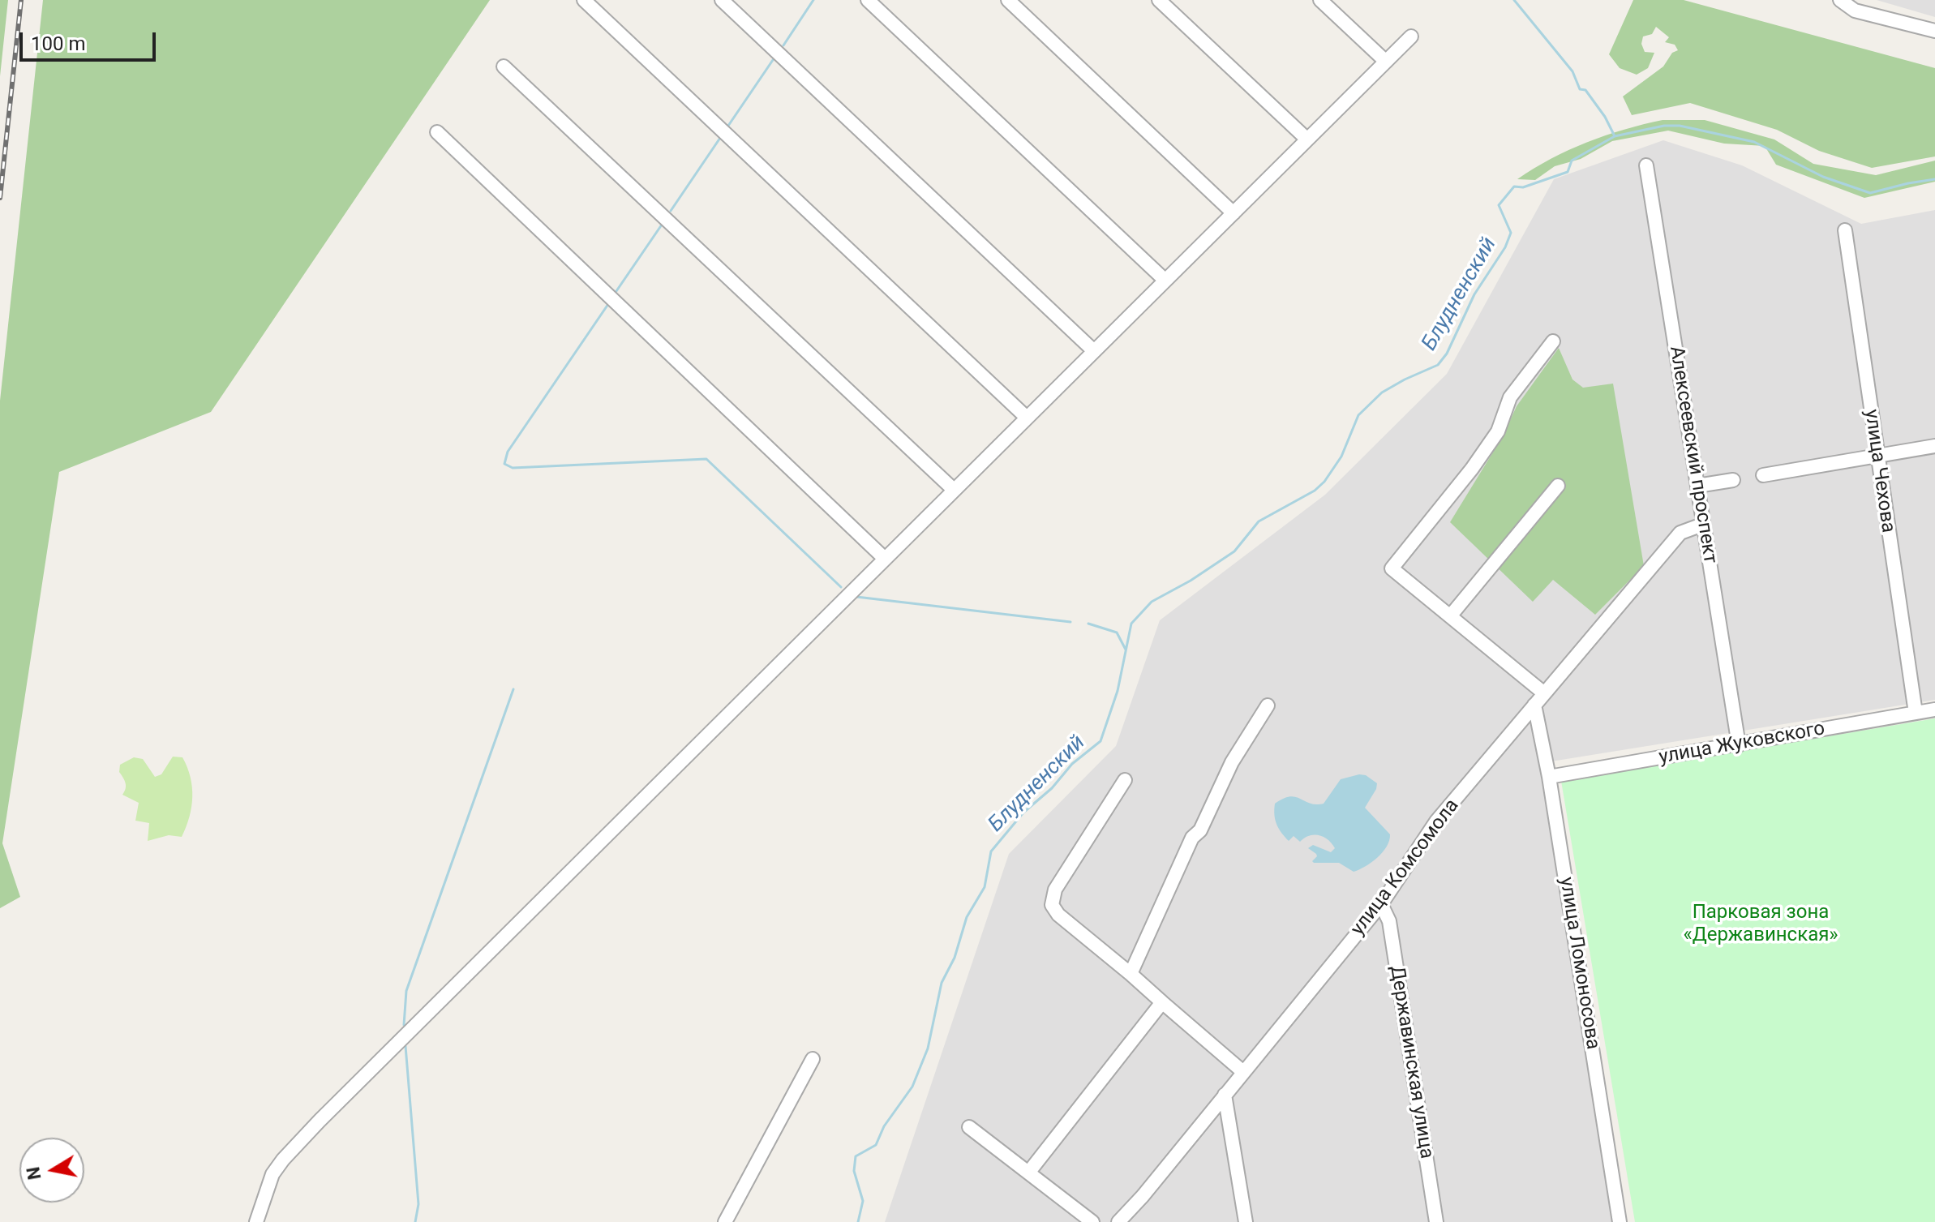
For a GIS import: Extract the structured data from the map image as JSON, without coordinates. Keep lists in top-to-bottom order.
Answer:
{
  "streets": {
    "street": [
      "Алексеевский проспект",
      "улица Чехова",
      "улица Жуковского",
      "улица Комсомола",
      "улица Ломоносова",
      "Державинская улица"
    ]
  },
  "crossings": [
    ["Алексеевский проспект", "улица Жуковского"],
    ["Алексеевский проспект", "улица Комсомола"],
    ["улица Чехова", "улица Жуковского"],
    ["улица Жуковского", "улица Ломоносова"],
    ["улица Комсомола", "улица Ломоносова"],
    ["улица Комсомола", "Державинская улица"]
  ],
  "water": ["Блудненский"],
  "parks": ["Парковая зона «Державинская»"],
  "scale_bar": "100 m",
  "north": "left"
}
